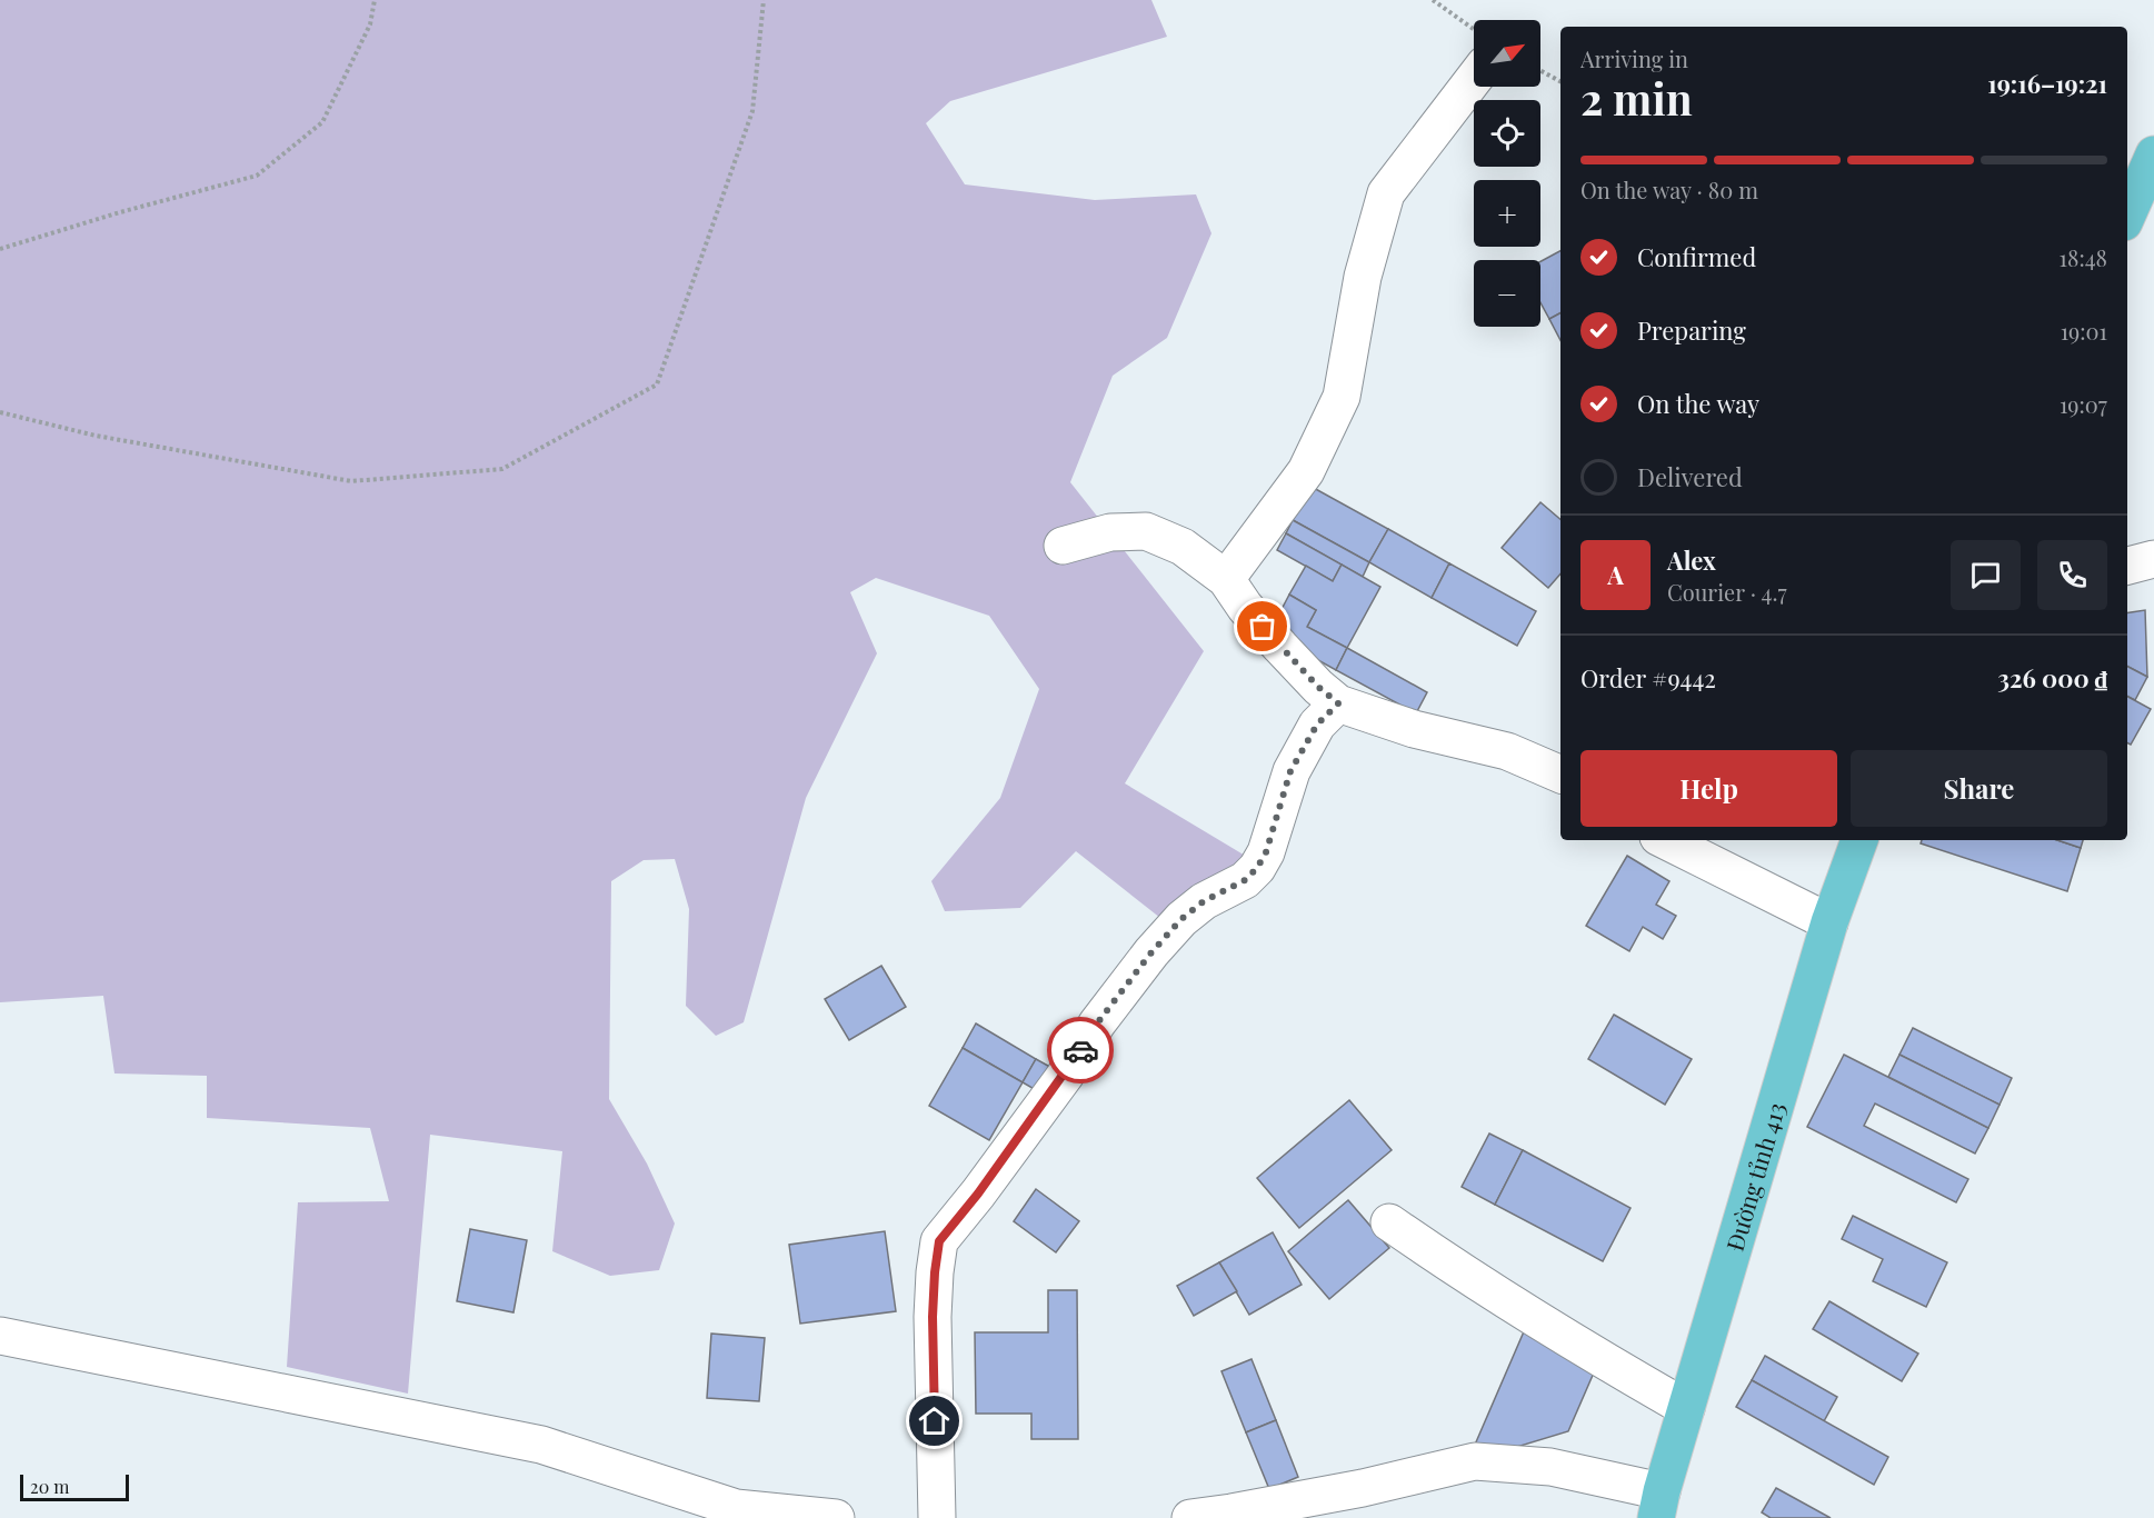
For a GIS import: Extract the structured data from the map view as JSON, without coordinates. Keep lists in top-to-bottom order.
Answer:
{
  "streets": {
    "main road": ["Đường tỉnh 413"]
  },
  "scale_bar": "20 m",
  "north": "top right",
  "page": {
    "map_buttons": ["+", "−"],
    "heading": ["2 min", "Arriving in", "19:16–19:21"],
    "panel": [
      "Alex",
      "Courier · 4.7",
      "Order #9442",
      "326 000 ₫"
    ],
    "bar": "On the way · 80 m",
    "list": [
      ["Confirmed", "18:48"],
      ["Preparing", "19:01"],
      ["On the way", "19:07"],
      "Delivered"
    ],
    "round": "A",
    "buttons": ["Help", "Share"],
    "scale": "20 m"
  }
}
